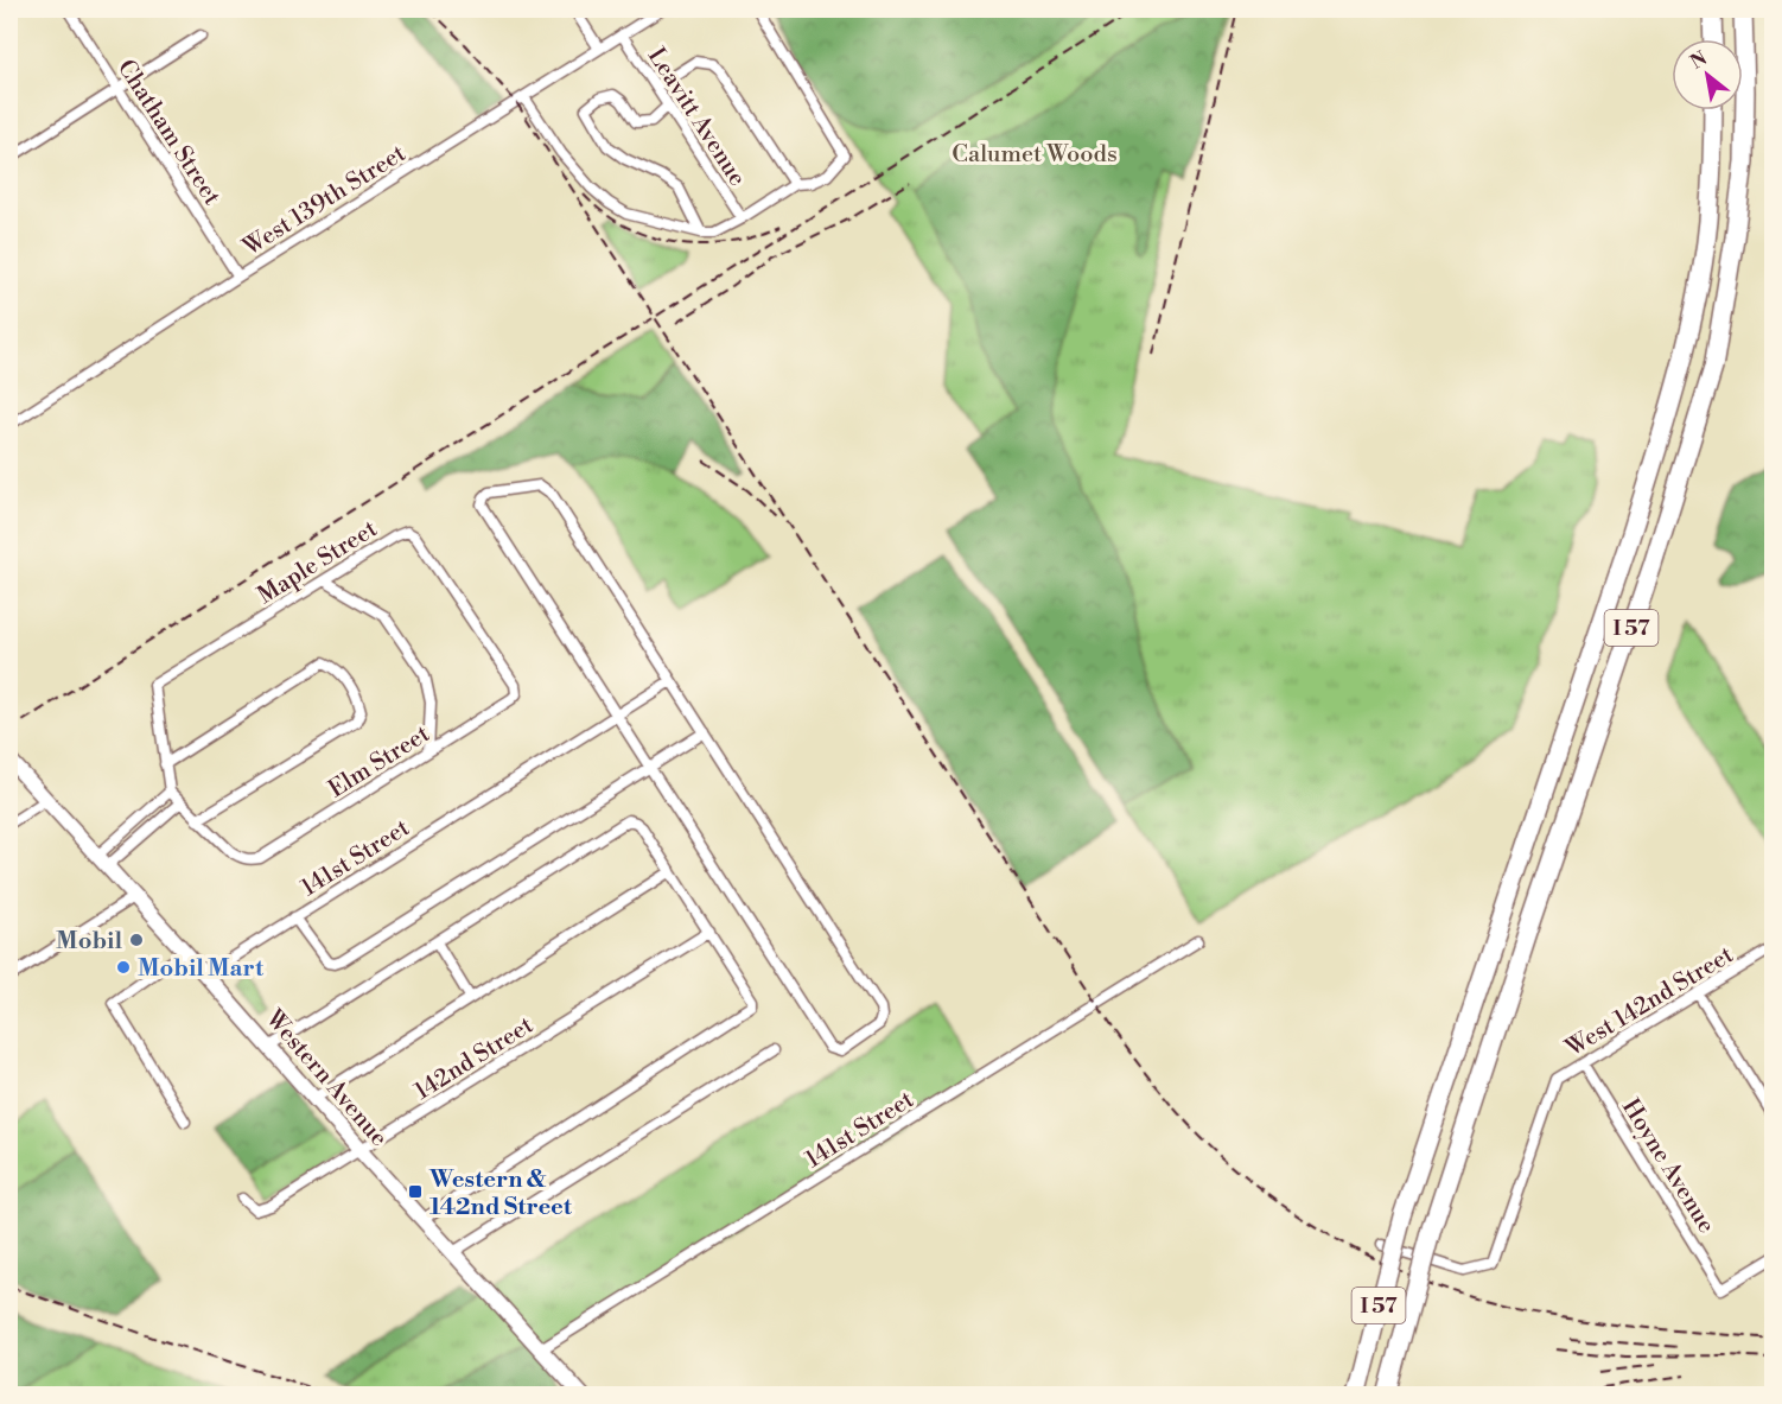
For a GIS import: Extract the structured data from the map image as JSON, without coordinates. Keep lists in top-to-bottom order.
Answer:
{
  "streets": {
    "highway": ["I 57"],
    "main road": ["Western Avenue"],
    "street": [
      "Leavitt Avenue",
      "Chatham Street",
      "West 139th Street",
      "Maple Street",
      "Elm Street",
      "141st Street",
      "West 142nd Street",
      "142nd Street",
      "Hoyne Avenue"
    ]
  },
  "crossings": [
    ["Leavitt Avenue", "West 139th Street"],
    ["Chatham Street", "West 139th Street"],
    ["Maple Street", "Elm Street"],
    ["141st Street", "Western Avenue"],
    ["West 142nd Street", "Hoyne Avenue"],
    ["142nd Street", "Western Avenue"]
  ],
  "parks": ["Calumet Woods"],
  "places": {
    "other": ["Mobil", "Mobil Mart"],
    "transit": ["Western & 142nd Street"]
  },
  "north": "top left"
}
